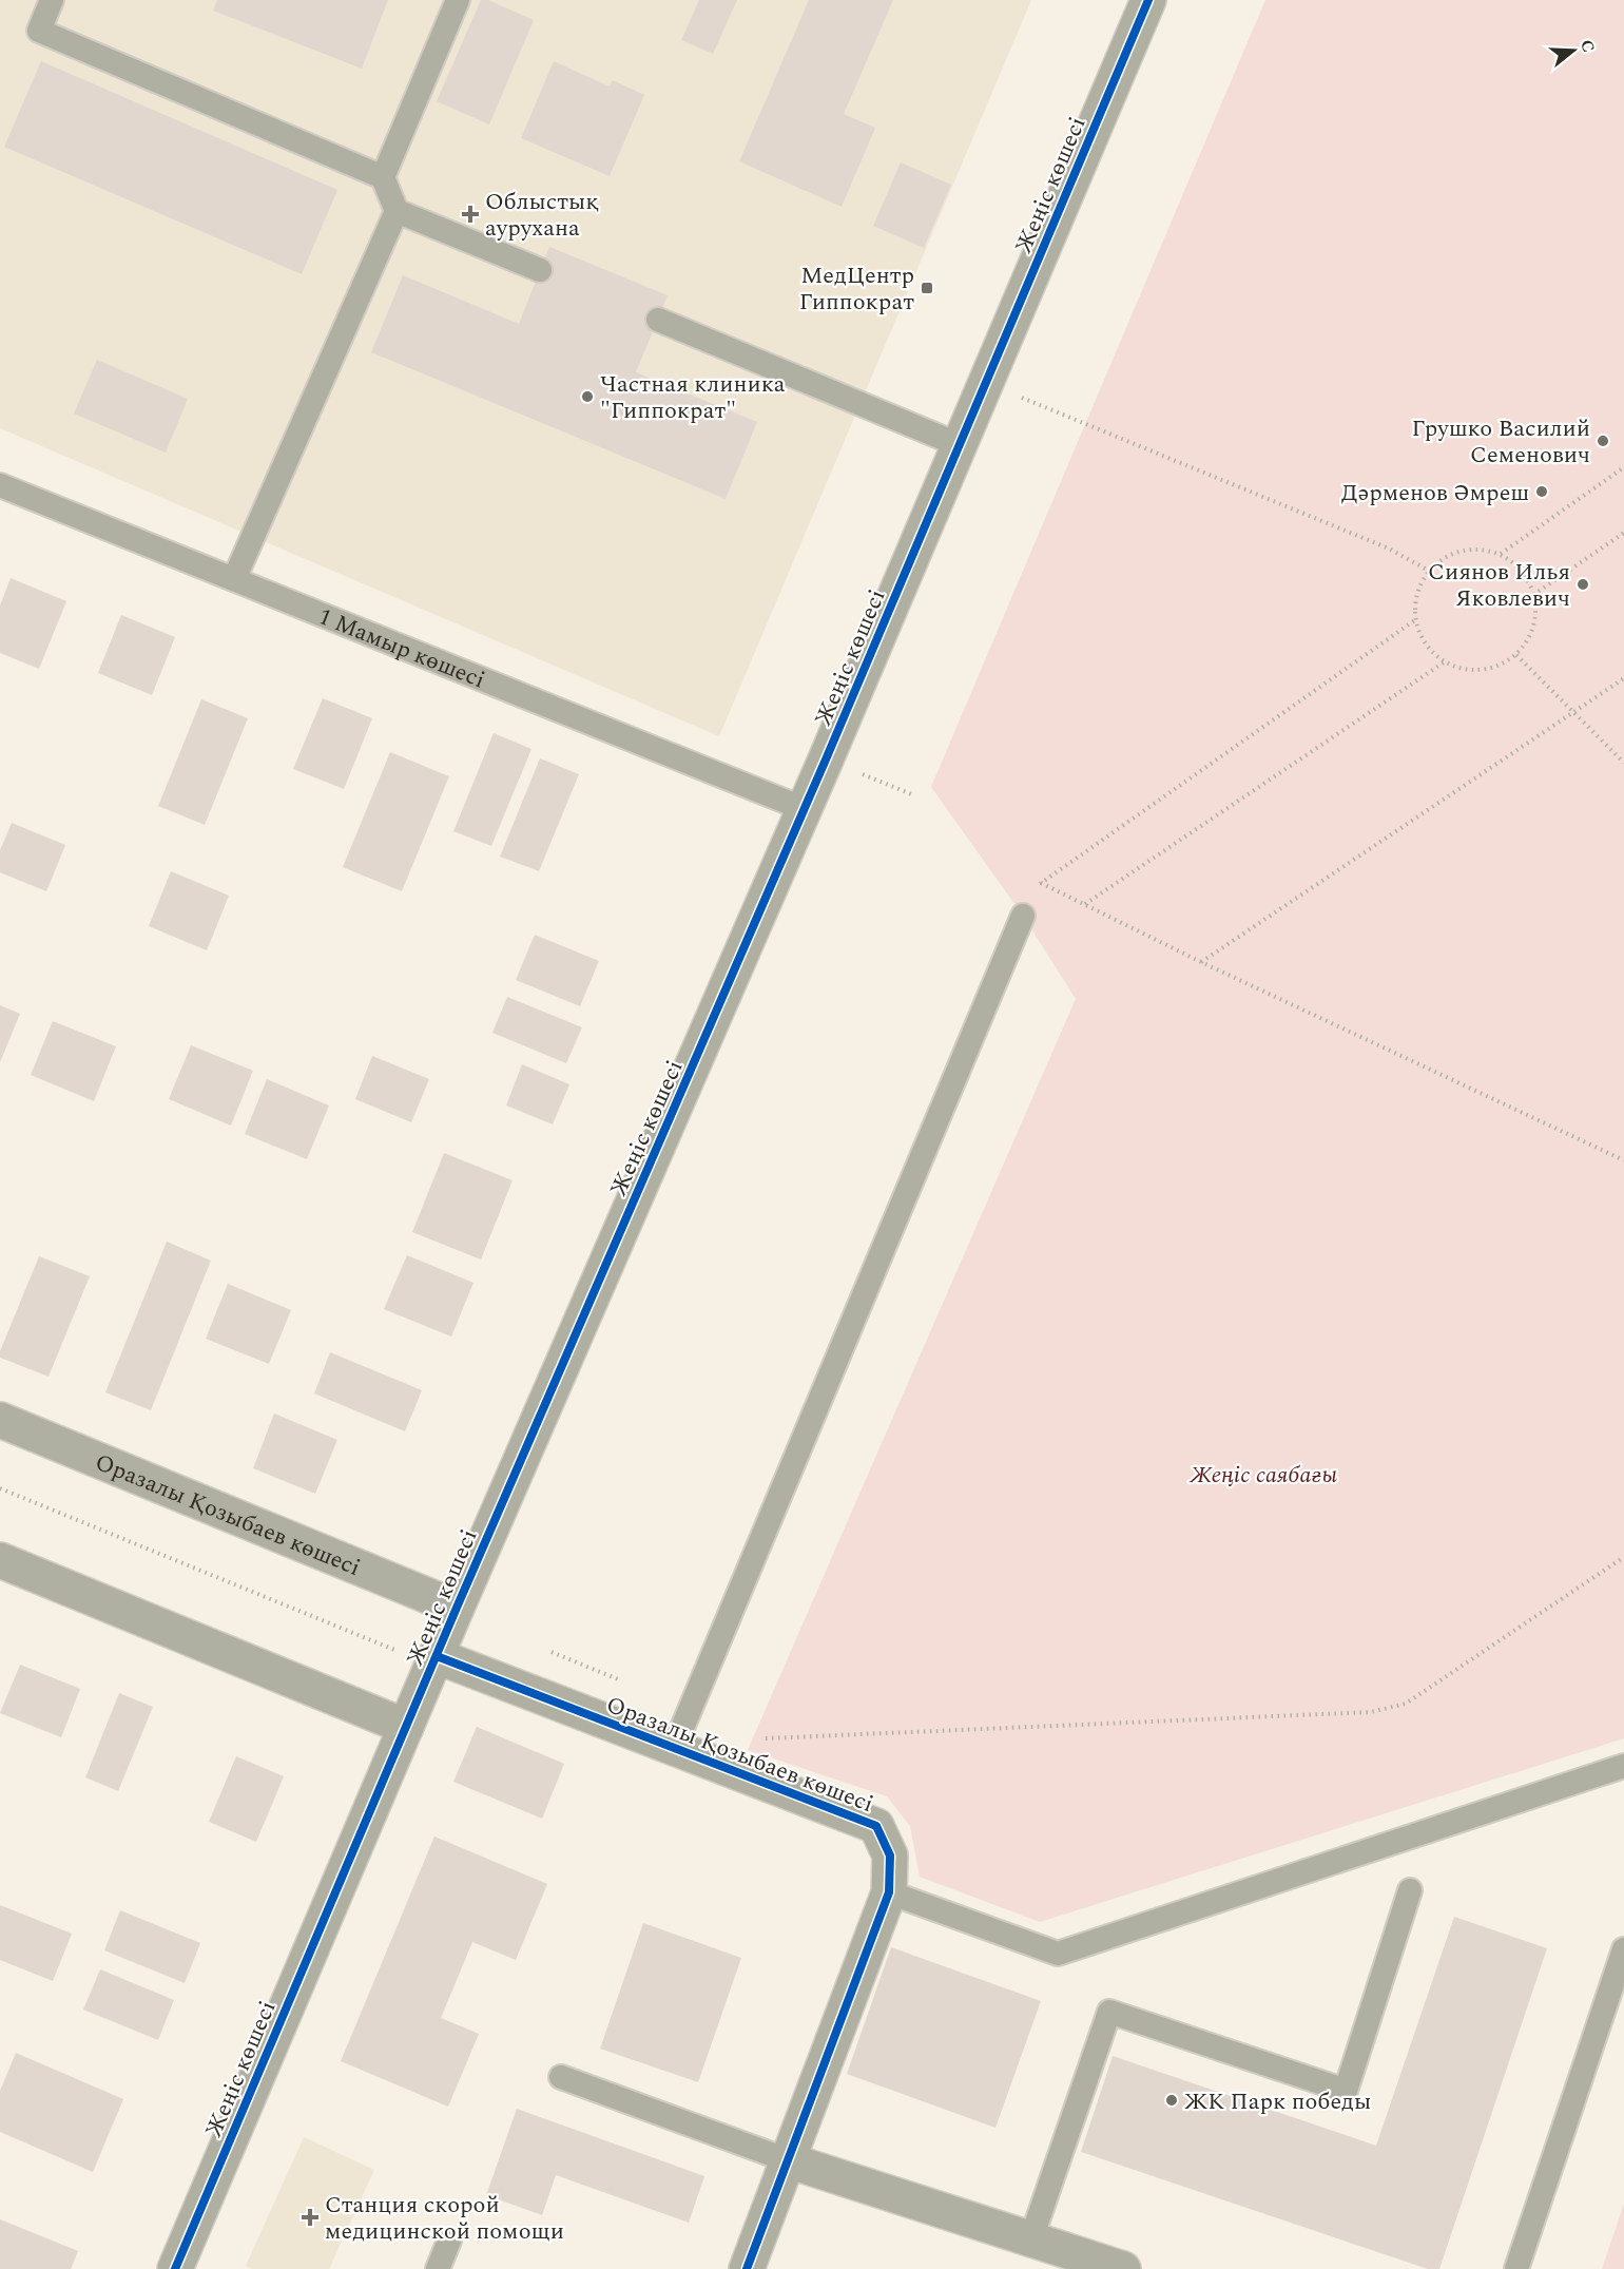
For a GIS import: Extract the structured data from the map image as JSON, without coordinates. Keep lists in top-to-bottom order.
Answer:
{
  "streets": {
    "street": ["Жеңіс көшесі", "Оразалы Қозыбаев көшесі"],
    "lane": ["1 Мамыр көшесі"]
  },
  "crossings": [
    ["Жеңіс көшесі", "1 Мамыр көшесі"],
    ["Жеңіс көшесі", "Оразалы Қозыбаев көшесі"]
  ],
  "parks": ["Жеңіс саябағы"],
  "places": {
    "health": ["Облыстық аурухана", "Станция скорой медицинской помощи"],
    "transit": ["МедЦентр Гиппократ"],
    "other": [
      "Частная клиника \"Гиппократ\"",
      "Грушко Василий Семенович",
      "Дәрменов Әмреш",
      "Сиянов Илья Яковлевич",
      "ЖК Парк победы"
    ]
  },
  "north": "right"
}
